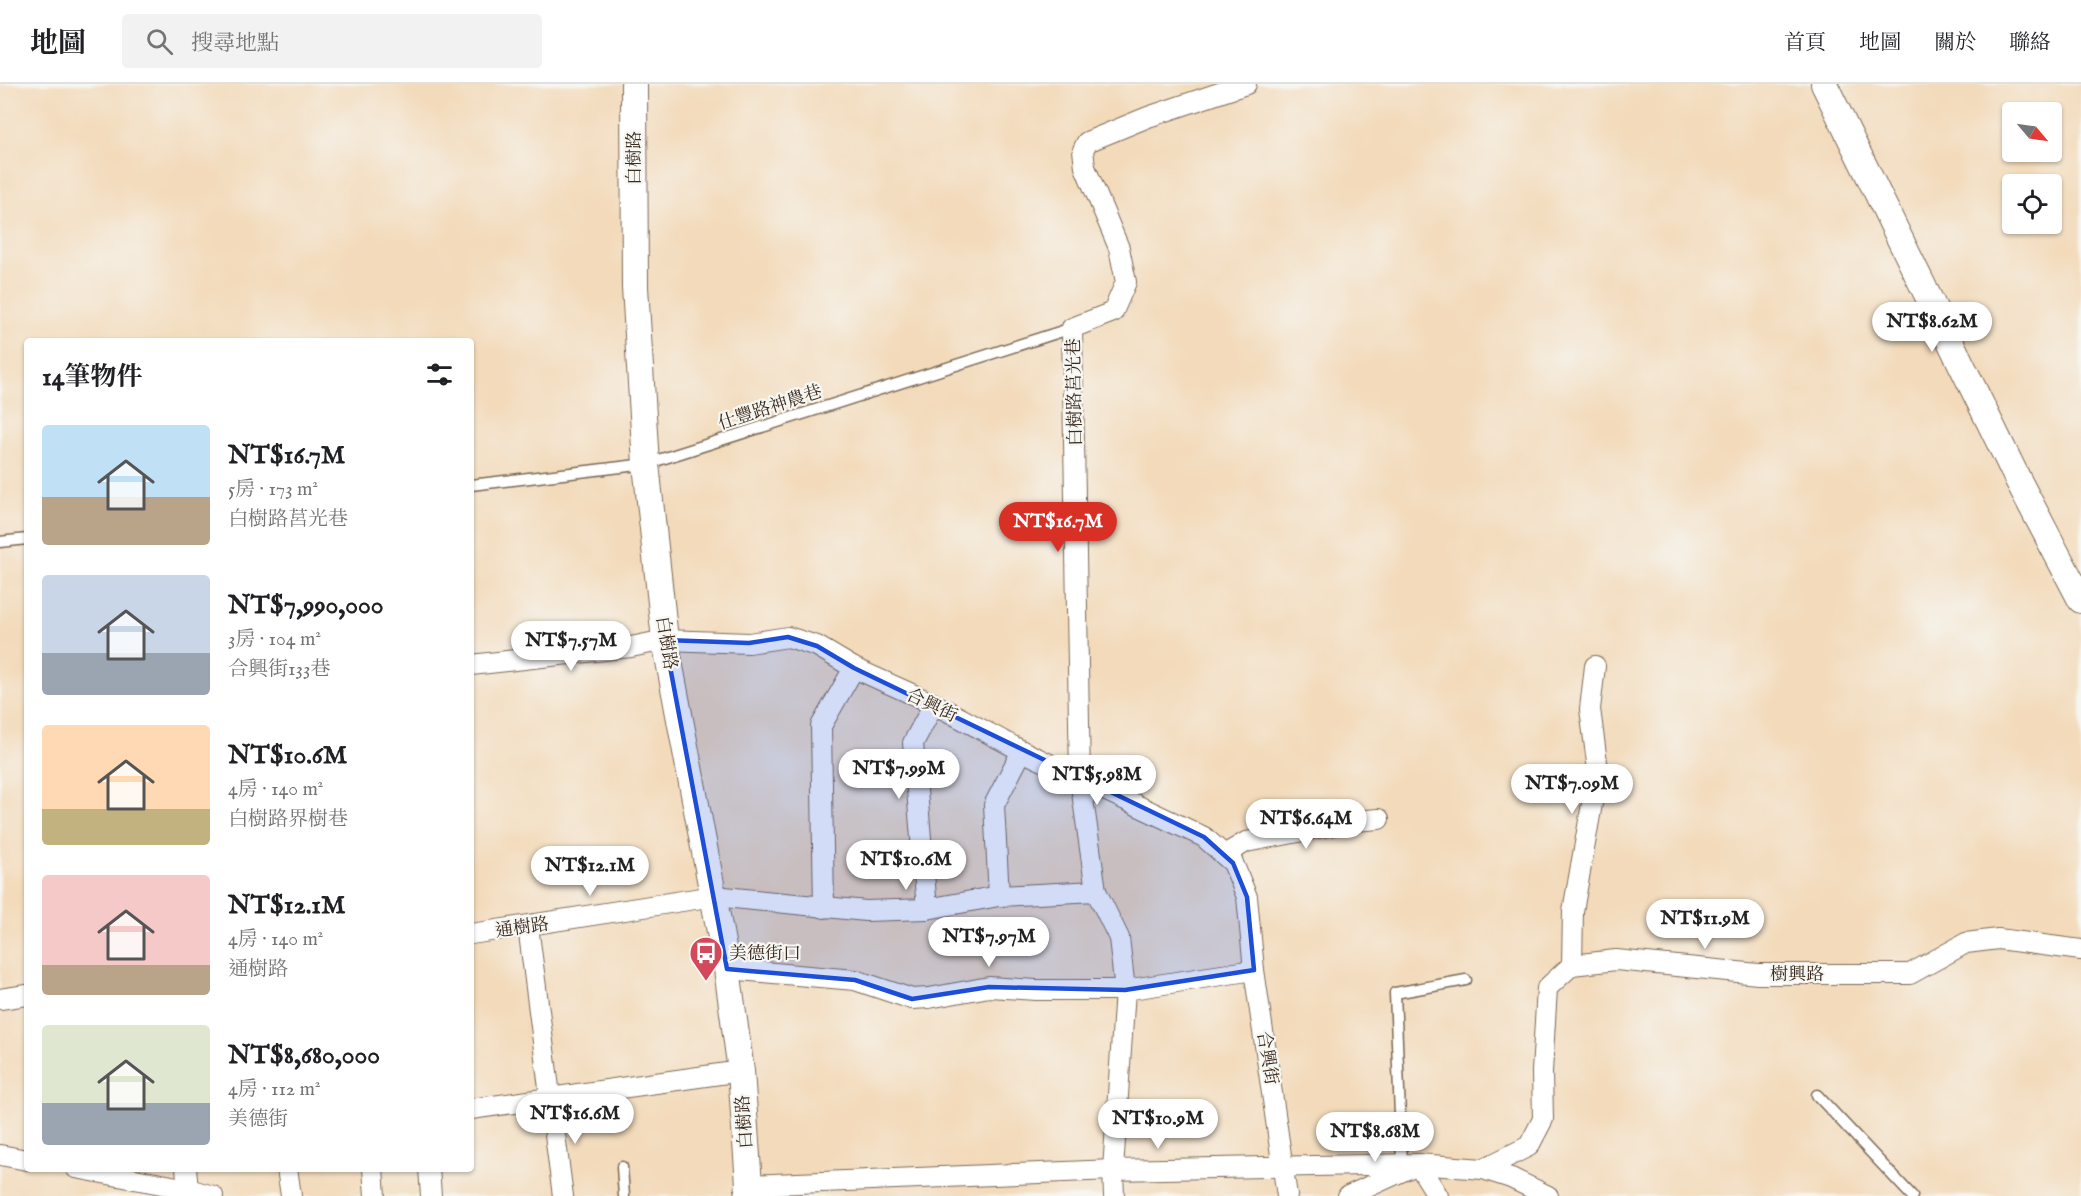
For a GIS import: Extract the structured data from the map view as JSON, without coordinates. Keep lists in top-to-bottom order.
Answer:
{
  "streets": {
    "street": [
      "白樹路",
      "白樹路莒光巷",
      "合興街",
      "通樹路",
      "樹興路"
    ],
    "lane": ["仕豐路神農巷"]
  },
  "crossings": [
    ["白樹路", "仕豐路神農巷"],
    ["白樹路", "合興街"],
    ["白樹路", "通樹路"],
    ["白樹路莒光巷", "仕豐路神農巷"],
    ["白樹路莒光巷", "合興街"],
    ["白樹路莒光巷", "通樹路"]
  ],
  "places": {
    "bus stop": ["美德街口"]
  },
  "north": "bottom right",
  "page": {
    "header": "地圖",
    "search": "搜尋地點",
    "nav": [
      "首頁",
      "地圖",
      "關於",
      "聯絡"
    ],
    "price": [
      "NT$8.62M",
      "NT$16.7M",
      "NT$7.57M",
      "NT$7.99M",
      "NT$5.98M",
      "NT$7.09M",
      "NT$6.64M",
      "NT$10.6M",
      "NT$12.1M",
      "NT$11.9M",
      "NT$7.97M",
      "NT$16.6M",
      "NT$10.9M",
      "NT$8.68M"
    ],
    "heading": "14筆物件",
    "list": [
      {
        "name": "NT$16.7M",
        "note": "5房 · 173 m² · 白樹路莒光巷"
      },
      {
        "name": "NT$7,990,000",
        "note": "3房 · 104 m² · 合興街133巷"
      },
      {
        "name": "NT$10.6M",
        "note": "4房 · 140 m² · 白樹路界樹巷"
      },
      {
        "name": "NT$12.1M",
        "note": "4房 · 140 m² · 通樹路"
      },
      {
        "name": "NT$8,680,000",
        "note": "4房 · 112 m² · 美德街"
      }
    ]
  }
}
